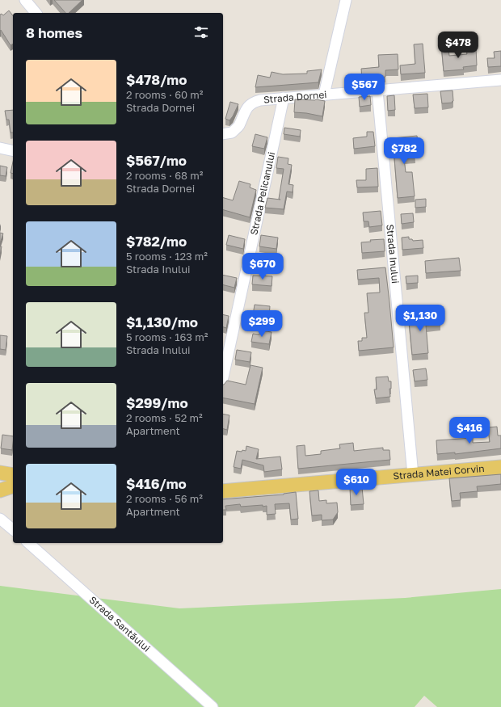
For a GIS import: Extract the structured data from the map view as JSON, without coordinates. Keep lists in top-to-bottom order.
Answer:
{
  "streets": {
    "main road": ["Strada Matei Corvin"],
    "street": [
      "Strada Dornei",
      "Strada Pelicanului",
      "Strada Inului",
      "Strada Santăului"
    ]
  },
  "crossings": [
    ["Strada Dornei", "Strada Pelicanului"],
    ["Strada Dornei", "Strada Inului"],
    ["Strada Inului", "Strada Matei Corvin"]
  ],
  "page": {
    "heading": "8 homes",
    "price": [
      "$478",
      "$567",
      "$782",
      "$670",
      "$1,130",
      "$299",
      "$416",
      "$610"
    ],
    "list": [
      {
        "name": "$478/mo",
        "note": "2 rooms · 60 m² · Strada Dornei"
      },
      {
        "name": "$567/mo",
        "note": "2 rooms · 68 m² · Strada Dornei"
      },
      {
        "name": "$782/mo",
        "note": "5 rooms · 123 m² · Strada Inului"
      },
      {
        "name": "$1,130/mo",
        "note": "5 rooms · 163 m² · Strada Inului"
      },
      {
        "name": "$299/mo",
        "note": "2 rooms · 52 m² · Apartment"
      },
      {
        "name": "$416/mo",
        "note": "2 rooms · 56 m² · Apartment"
      }
    ]
  }
}
